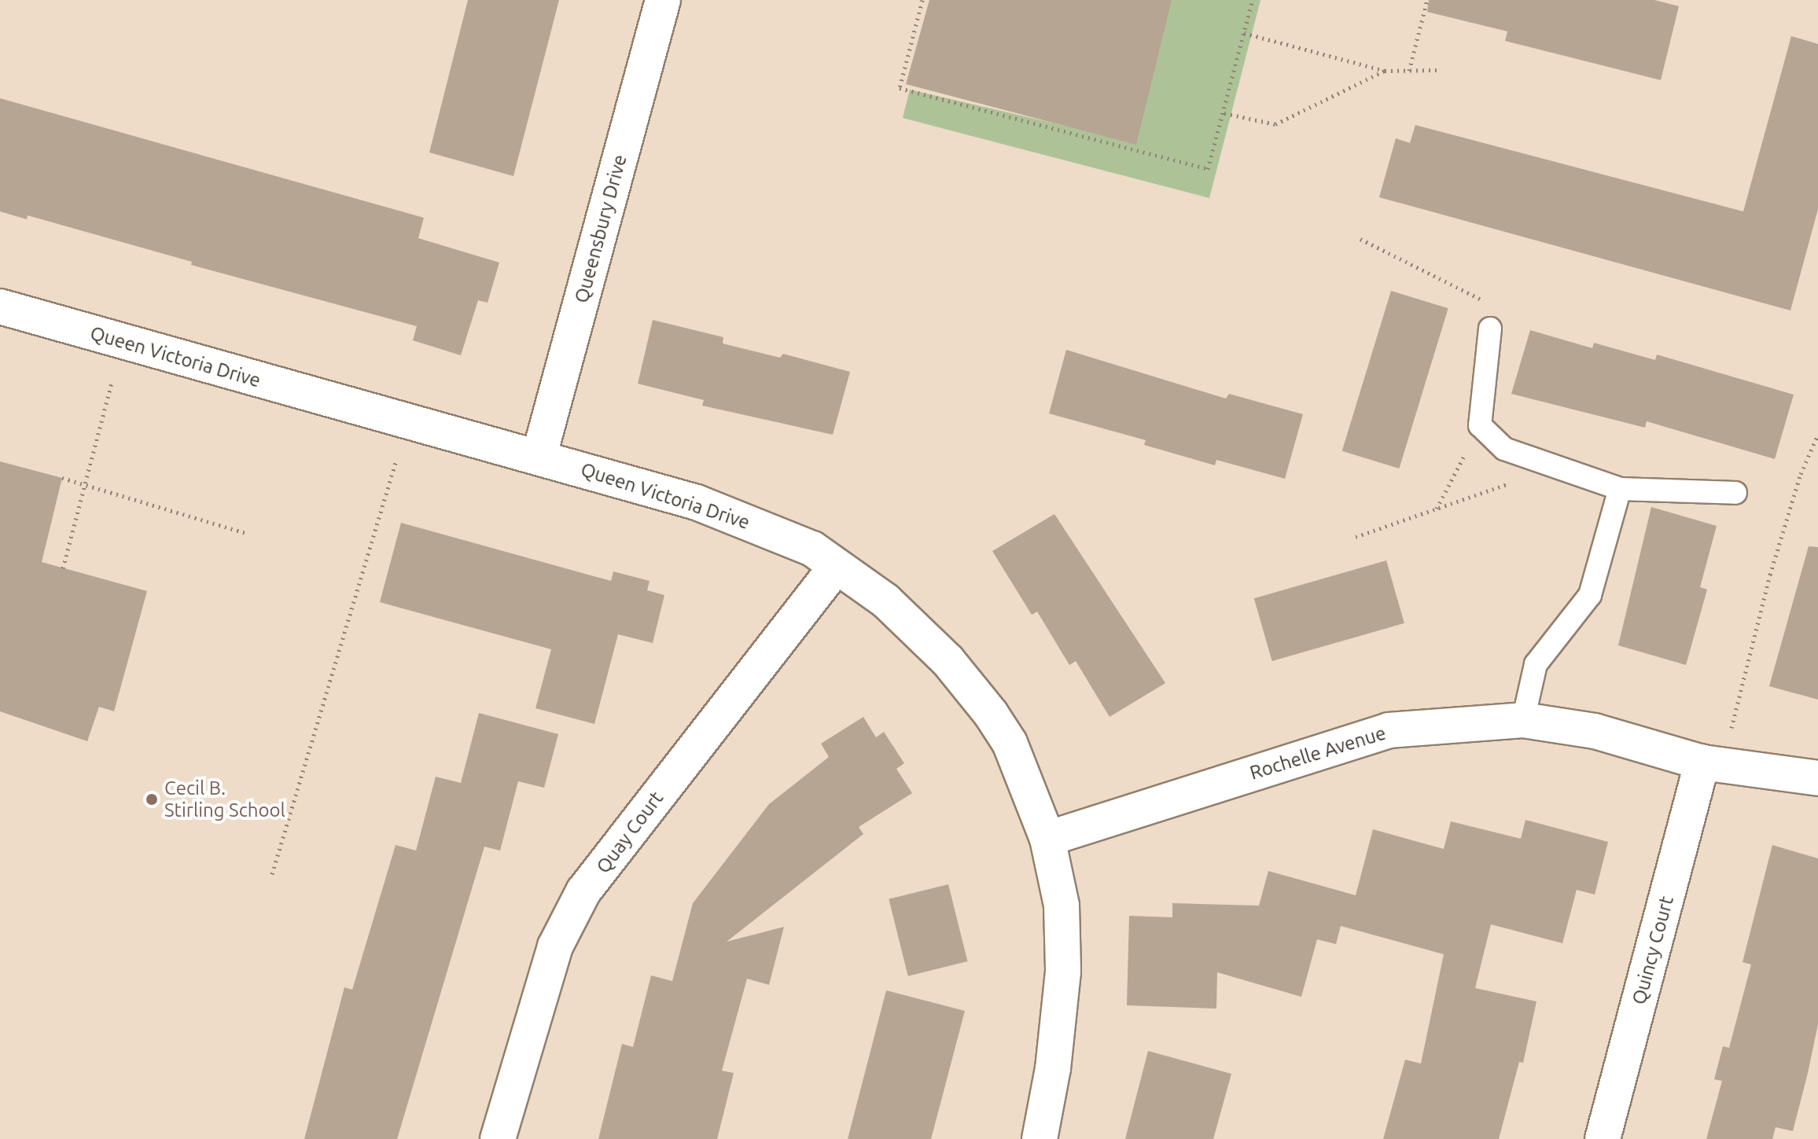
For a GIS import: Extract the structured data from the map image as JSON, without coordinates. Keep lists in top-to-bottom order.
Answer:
{
  "streets": {
    "street": [
      "Queensbury Drive",
      "Queen Victoria Drive",
      "Rochelle Avenue",
      "Quay Court",
      "Quincy Court"
    ]
  },
  "crossings": [
    ["Queensbury Drive", "Queen Victoria Drive"],
    ["Queen Victoria Drive", "Rochelle Avenue"],
    ["Queen Victoria Drive", "Quay Court"],
    ["Rochelle Avenue", "Quincy Court"]
  ],
  "places": ["Cecil B. Stirling School"]
}
